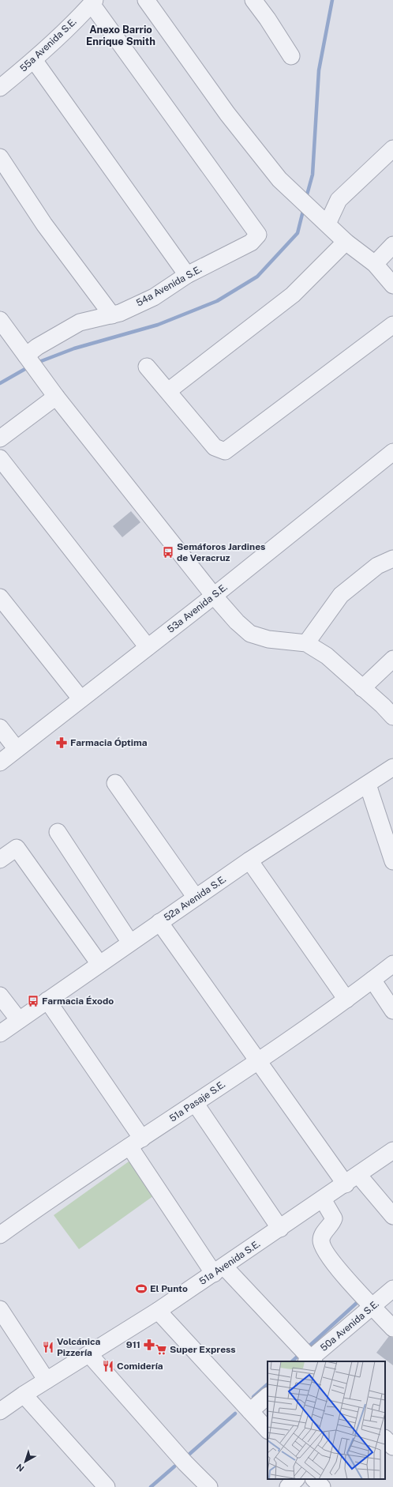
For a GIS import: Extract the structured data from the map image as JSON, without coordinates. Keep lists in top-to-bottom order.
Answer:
{
  "streets": {
    "street": [
      "55a Avenida S.E.",
      "54a Avenida S.E.",
      "53a Avenida S.E.",
      "52a Avenida S.E.",
      "51a Pasaje S.E.",
      "51a Avenida S.E.",
      "50a Avenida S.E."
    ]
  },
  "crossings": [
    ["55a Avenida S.E.", "54a Avenida S.E."]
  ],
  "districts": ["Anexo Barrio Enrique Smith"],
  "places": {
    "bus stop": ["Semáforos Jardines de Veracruz", "Farmacia Éxodo"],
    "pharmacy": ["Farmacia Óptima", "911"],
    "sports": ["El Punto"],
    "restaurant": ["Volcánica Pizzería", "Comidería"],
    "supermarket": ["Super Express"]
  },
  "north": "bottom left"
}
